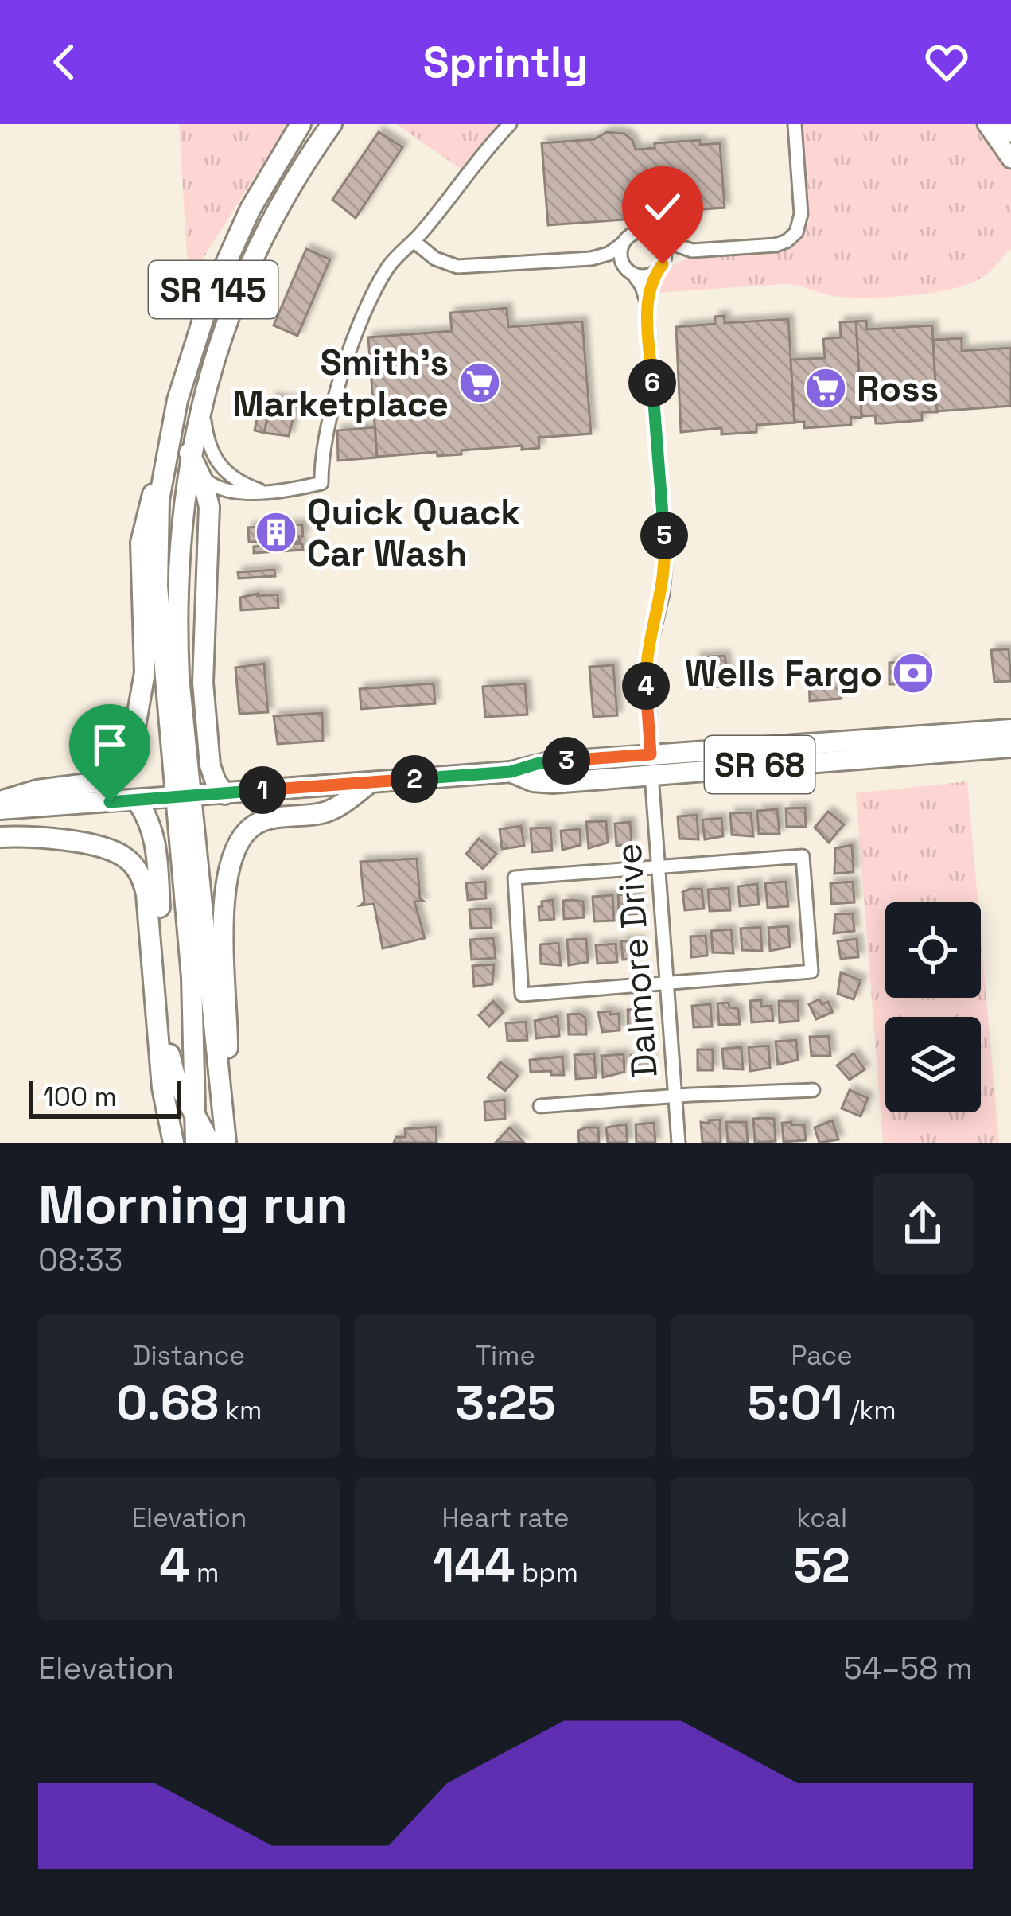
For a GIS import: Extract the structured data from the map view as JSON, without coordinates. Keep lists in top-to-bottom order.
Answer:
{
  "streets": {
    "main road": ["SR 145", "SR 68"],
    "street": ["Dalmore Drive"]
  },
  "crossings": [
    ["SR 145", "SR 68"],
    ["SR 68", "Dalmore Drive"]
  ],
  "places": {
    "supermarket": ["Smith's Marketplace", "Ross"],
    "building": ["Quick Quack Car Wash"],
    "bank": ["Wells Fargo"]
  },
  "scale_bar": "100 m",
  "page": {
    "header": "Sprintly",
    "pins": [
      "6",
      "5",
      "4",
      "3",
      "2",
      "1"
    ],
    "scale": "100 m",
    "heading": ["Morning run", "08:33"],
    "stats": [
      ["Distance", "0.68 km"],
      ["Time", "3:25"],
      ["Pace", "5:01 /km"],
      ["Elevation", "4 m"],
      ["Heart rate", "144 bpm"],
      ["kcal", "52"]
    ],
    "chart": ["Elevation", "54–58 m"]
  }
}
